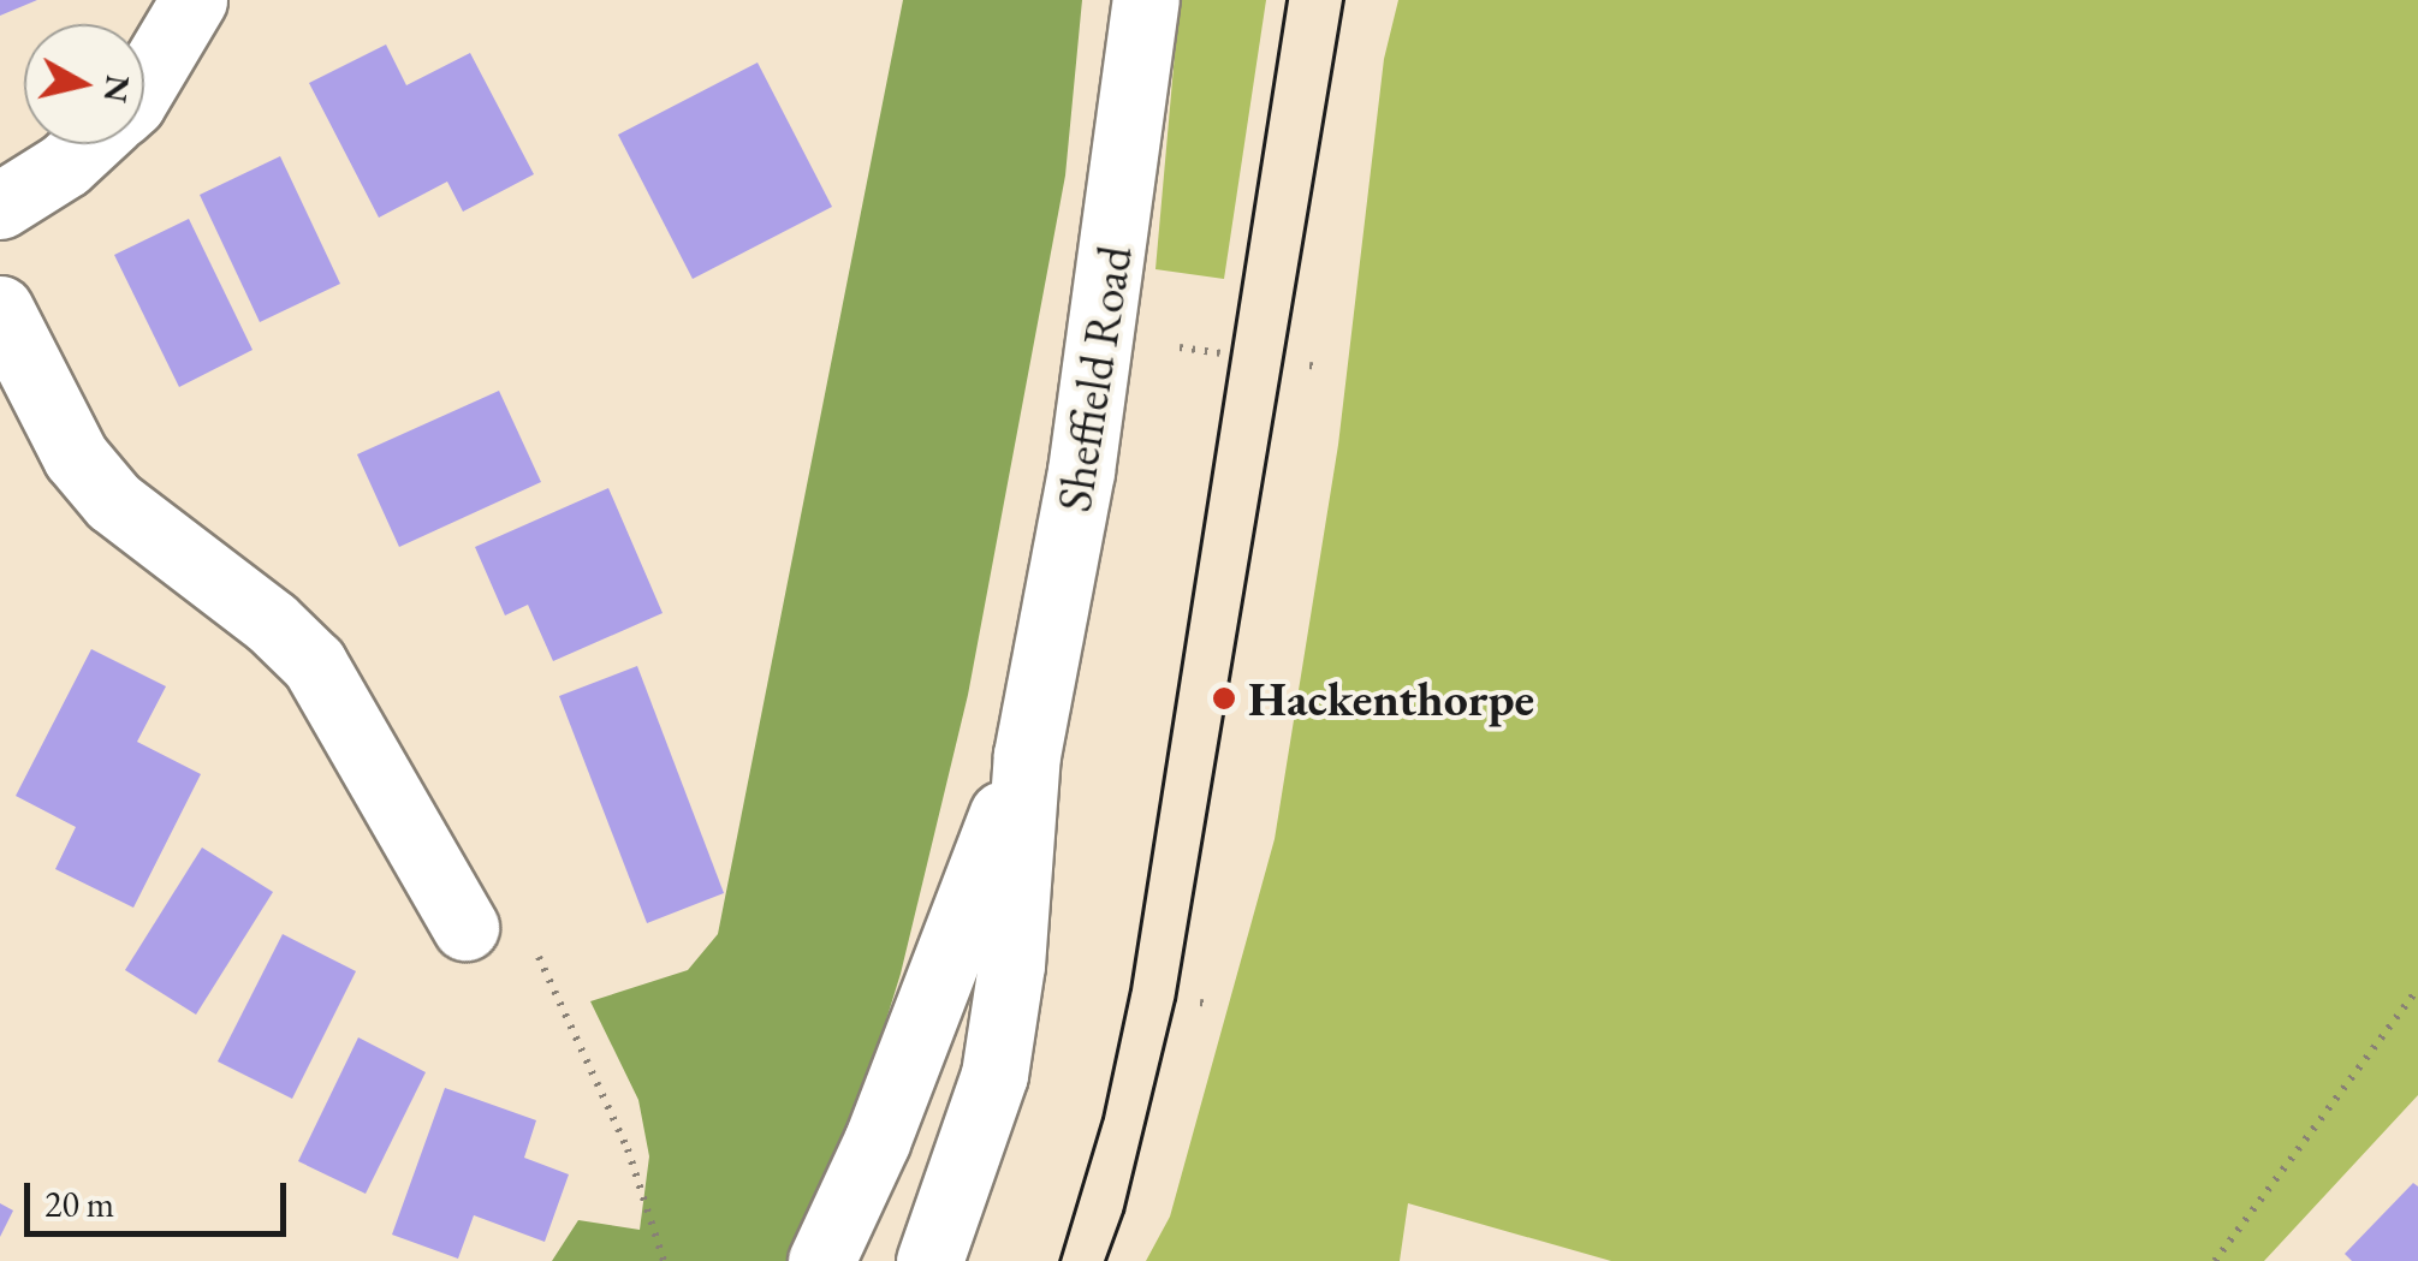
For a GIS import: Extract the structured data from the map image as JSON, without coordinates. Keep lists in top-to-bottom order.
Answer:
{
  "streets": {
    "street": ["Sheffield Road"]
  },
  "places": ["Hackenthorpe"],
  "scale_bar": "20 m",
  "north": "right"
}
